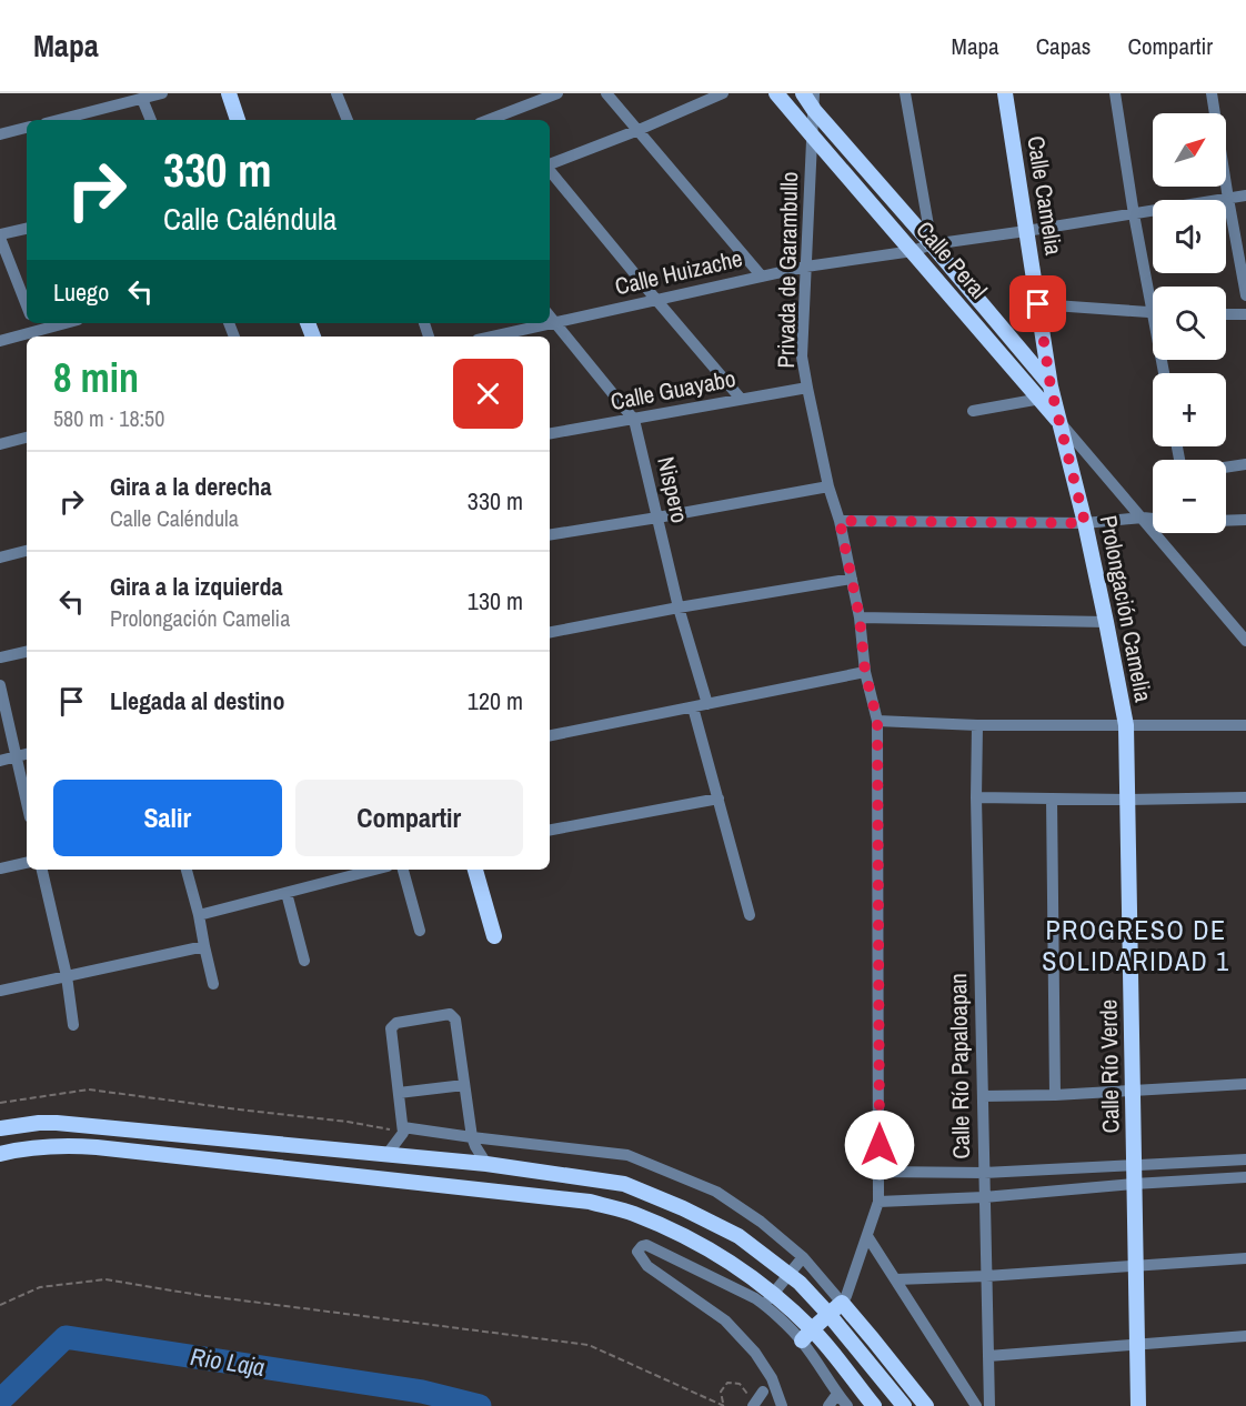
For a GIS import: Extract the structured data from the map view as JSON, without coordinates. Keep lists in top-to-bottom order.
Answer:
{
  "streets": {
    "main road": [
      "Calle Camelia",
      "Calle Peral",
      "Prolongación Camelia",
      "Calle Río Verde"
    ],
    "street": [
      "Privada de Garambullo",
      "Calle Huizache",
      "Calle Guayabo",
      "Nispero",
      "Calle Río Papaloapan"
    ]
  },
  "crossings": [
    ["Calle Camelia", "Calle Huizache"],
    ["Calle Camelia", "Prolongación Camelia"],
    ["Calle Peral", "Privada de Garambullo"],
    ["Calle Peral", "Calle Huizache"],
    ["Calle Peral", "Prolongación Camelia"],
    ["Privada de Garambullo", "Calle Huizache"],
    ["Privada de Garambullo", "Calle Guayabo"],
    ["Calle Huizache", "Nispero"],
    ["Calle Guayabo", "Nispero"],
    ["Prolongación Camelia", "Calle Río Verde"]
  ],
  "districts": ["PROGRESO DE SOLIDARIDAD 1"],
  "water": ["Rio Laja"],
  "north": "top right",
  "page": {
    "header": "Mapa",
    "nav": ["Mapa", "Capas", "Compartir"],
    "map_buttons": ["+", "−"],
    "turn": ["330 m", "Calle Caléndula"],
    "then": "Luego",
    "heading": ["8 min", "580 m · 18:50"],
    "list": [
      {
        "name": "Gira a la derecha",
        "note": "Calle Caléndula",
        "value": "330 m"
      },
      {
        "name": "Gira a la izquierda",
        "note": "Prolongación Camelia",
        "value": "130 m"
      },
      {
        "name": "Llegada al destino",
        "value": "120 m"
      }
    ],
    "buttons": ["Salir", "Compartir"]
  }
}
